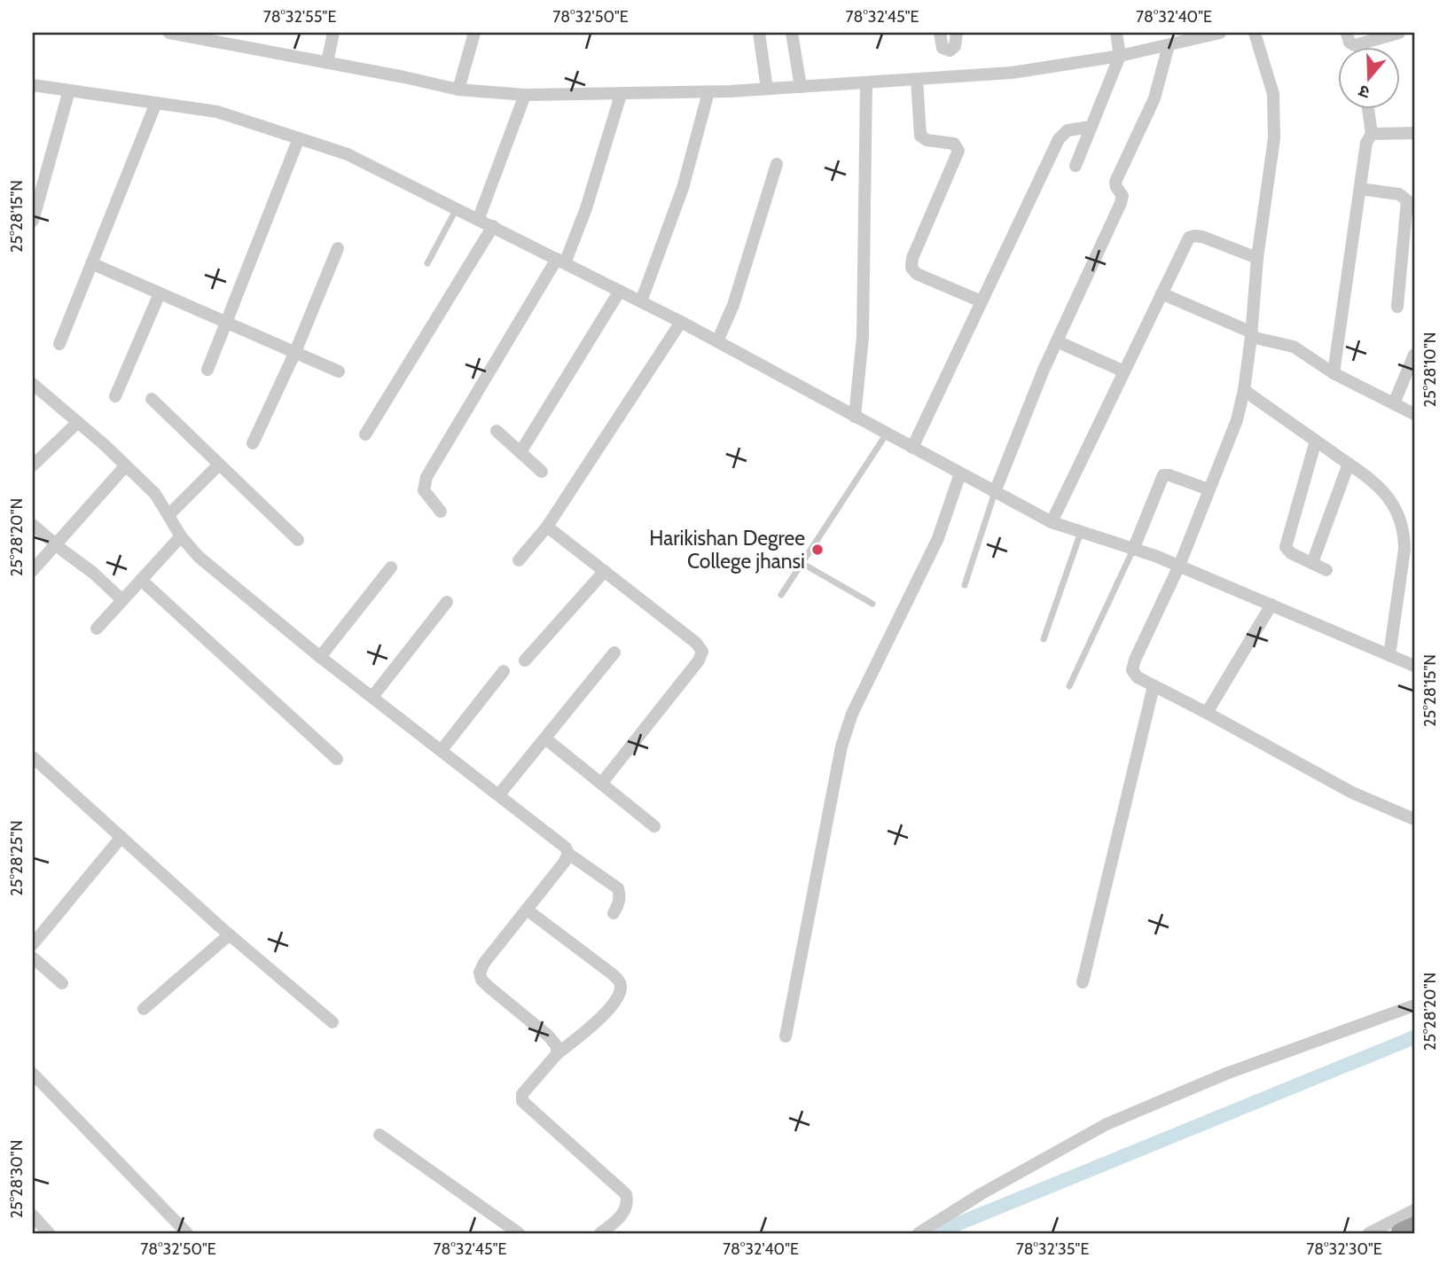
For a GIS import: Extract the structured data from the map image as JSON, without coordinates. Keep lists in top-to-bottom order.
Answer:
{
  "places": ["Harikishan Degree College jhansi"],
  "north": "bottom",
  "coordinates": [
    "78°32'55\"E",
    "78°32'50\"E",
    "78°32'45\"E",
    "78°32'40\"E",
    "25°28'15\"N",
    "25°28'10\"N",
    "25°28'20\"N",
    "25°28'25\"N",
    "25°28'30\"N",
    "78°32'35\"E",
    "78°32'30\"E"
  ]
}
